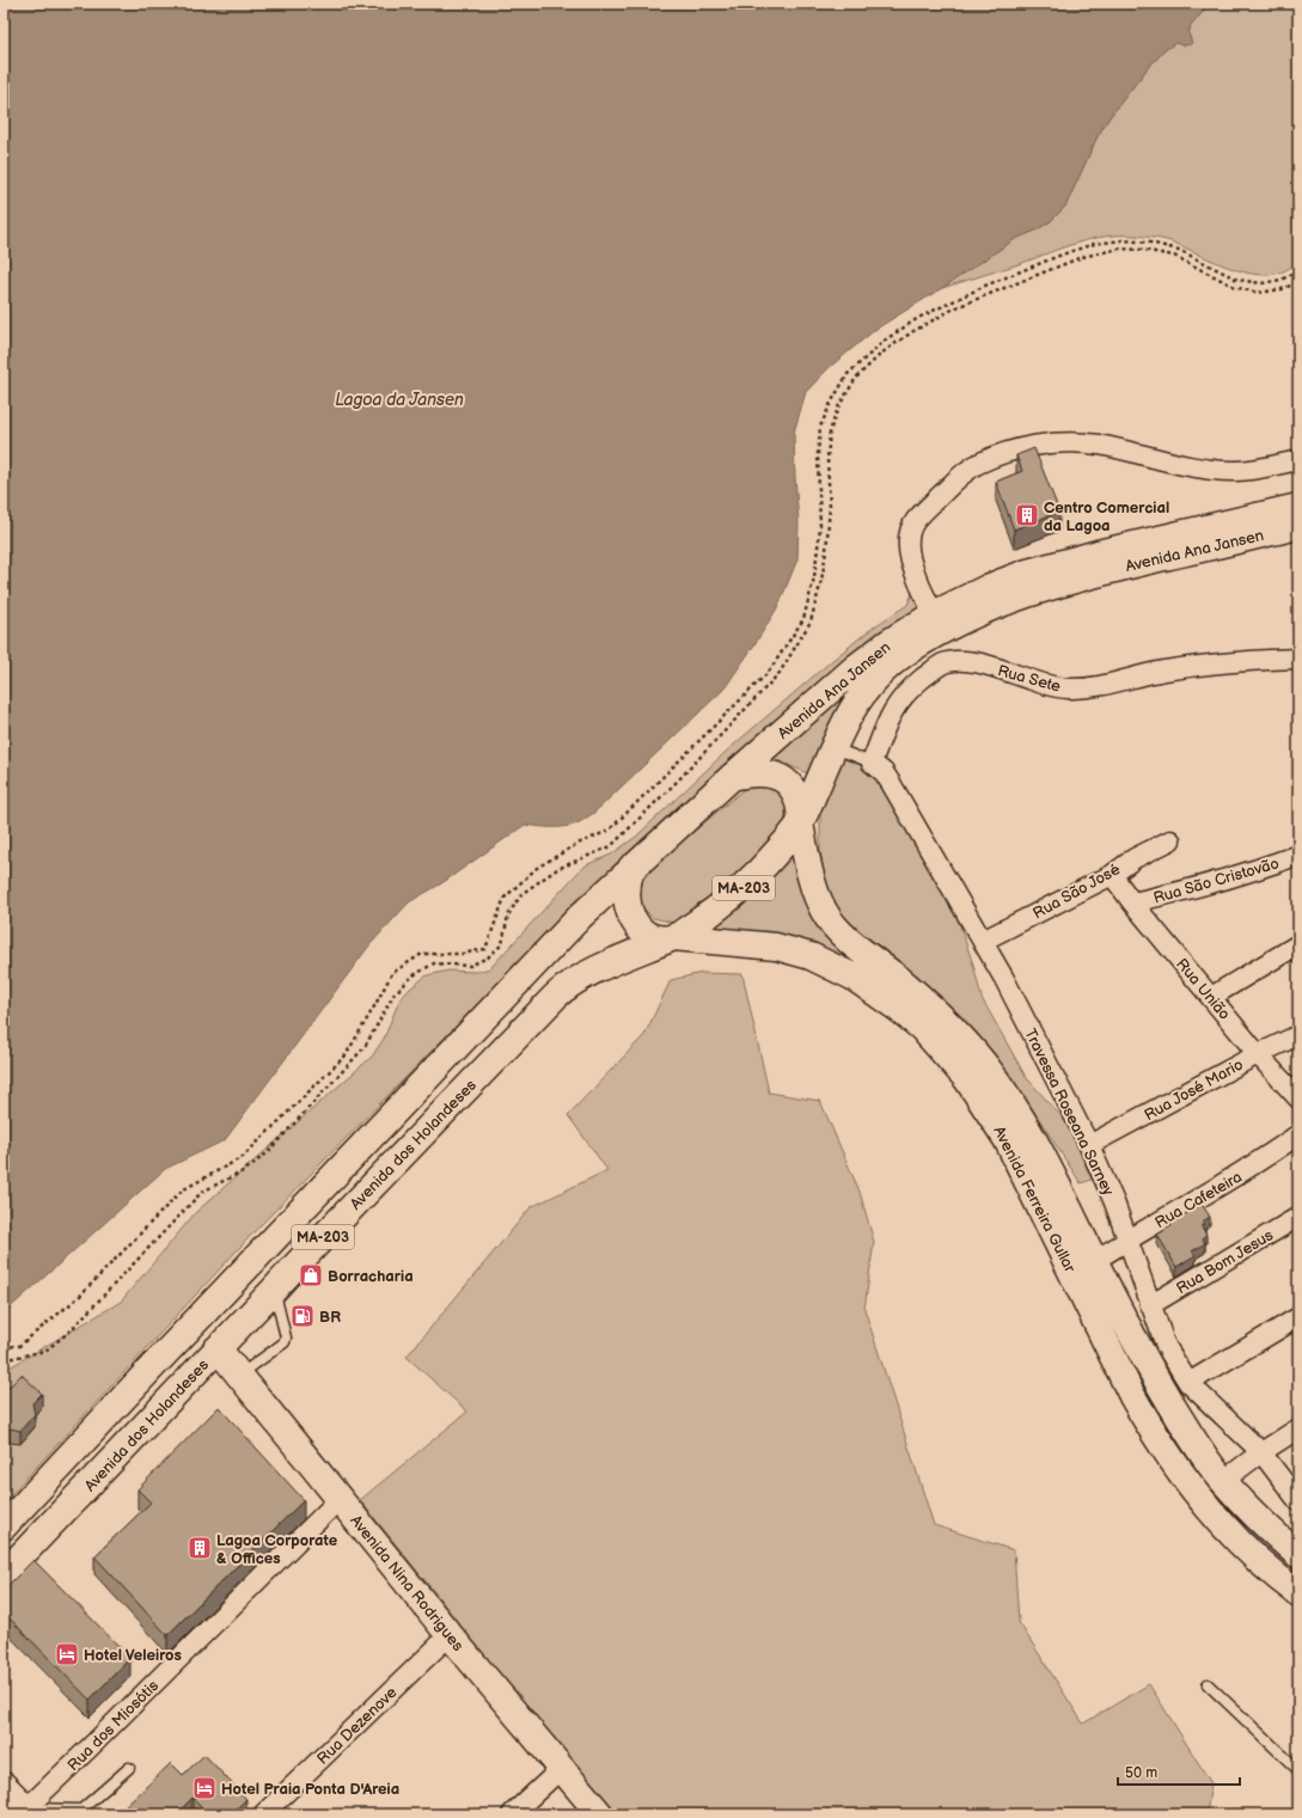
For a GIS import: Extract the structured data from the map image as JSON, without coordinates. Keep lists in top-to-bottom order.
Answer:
{
  "streets": {
    "main road": [
      "Avenida Ana Jansen",
      "MA-203",
      "Avenida dos Holandeses",
      "Avenida Ferreira Gullar",
      "Avenida Nina Rodrigues"
    ],
    "street": [
      "Rua Sete",
      "Rua São Cristovão",
      "Rua São José",
      "Rua União",
      "Rua José Mario",
      "Travessa Roseana Sarney",
      "Rua Cafeteira",
      "Rua Bom Jesus",
      "Rua dos Miosótis",
      "Rua Dezenove"
    ]
  },
  "crossings": [
    ["Avenida Ana Jansen", "MA-203"],
    ["Avenida Ana Jansen", "Avenida Ferreira Gullar"],
    ["Rua Sete", "Travessa Roseana Sarney"],
    ["Rua São Cristovão", "Rua União"],
    ["MA-203", "Avenida dos Holandeses"],
    ["MA-203", "Avenida Ferreira Gullar"],
    ["MA-203", "Avenida Nina Rodrigues"],
    ["Rua São José", "Rua União"],
    ["Rua São José", "Travessa Roseana Sarney"],
    ["Rua União", "Rua José Mario"],
    ["Rua José Mario", "Travessa Roseana Sarney"],
    ["Travessa Roseana Sarney", "Rua Cafeteira"],
    ["Travessa Roseana Sarney", "Rua Bom Jesus"],
    ["Avenida dos Holandeses", "Avenida Ferreira Gullar"],
    ["Avenida dos Holandeses", "Avenida Nina Rodrigues"],
    ["Avenida Ferreira Gullar", "Rua Cafeteira"],
    ["Avenida Nina Rodrigues", "Rua dos Miosótis"],
    ["Avenida Nina Rodrigues", "Rua Dezenove"]
  ],
  "water": ["Lagoa da Jansen"],
  "places": {
    "building": ["Centro Comercial da Lagoa", "Lagoa Corporate & Offices"],
    "shop": ["Borracharia"],
    "fuel station": ["BR"],
    "hotel": ["Hotel Veleiros", "Hotel Praia Ponta D'Areia"]
  },
  "scale_bar": "50 m"
}
